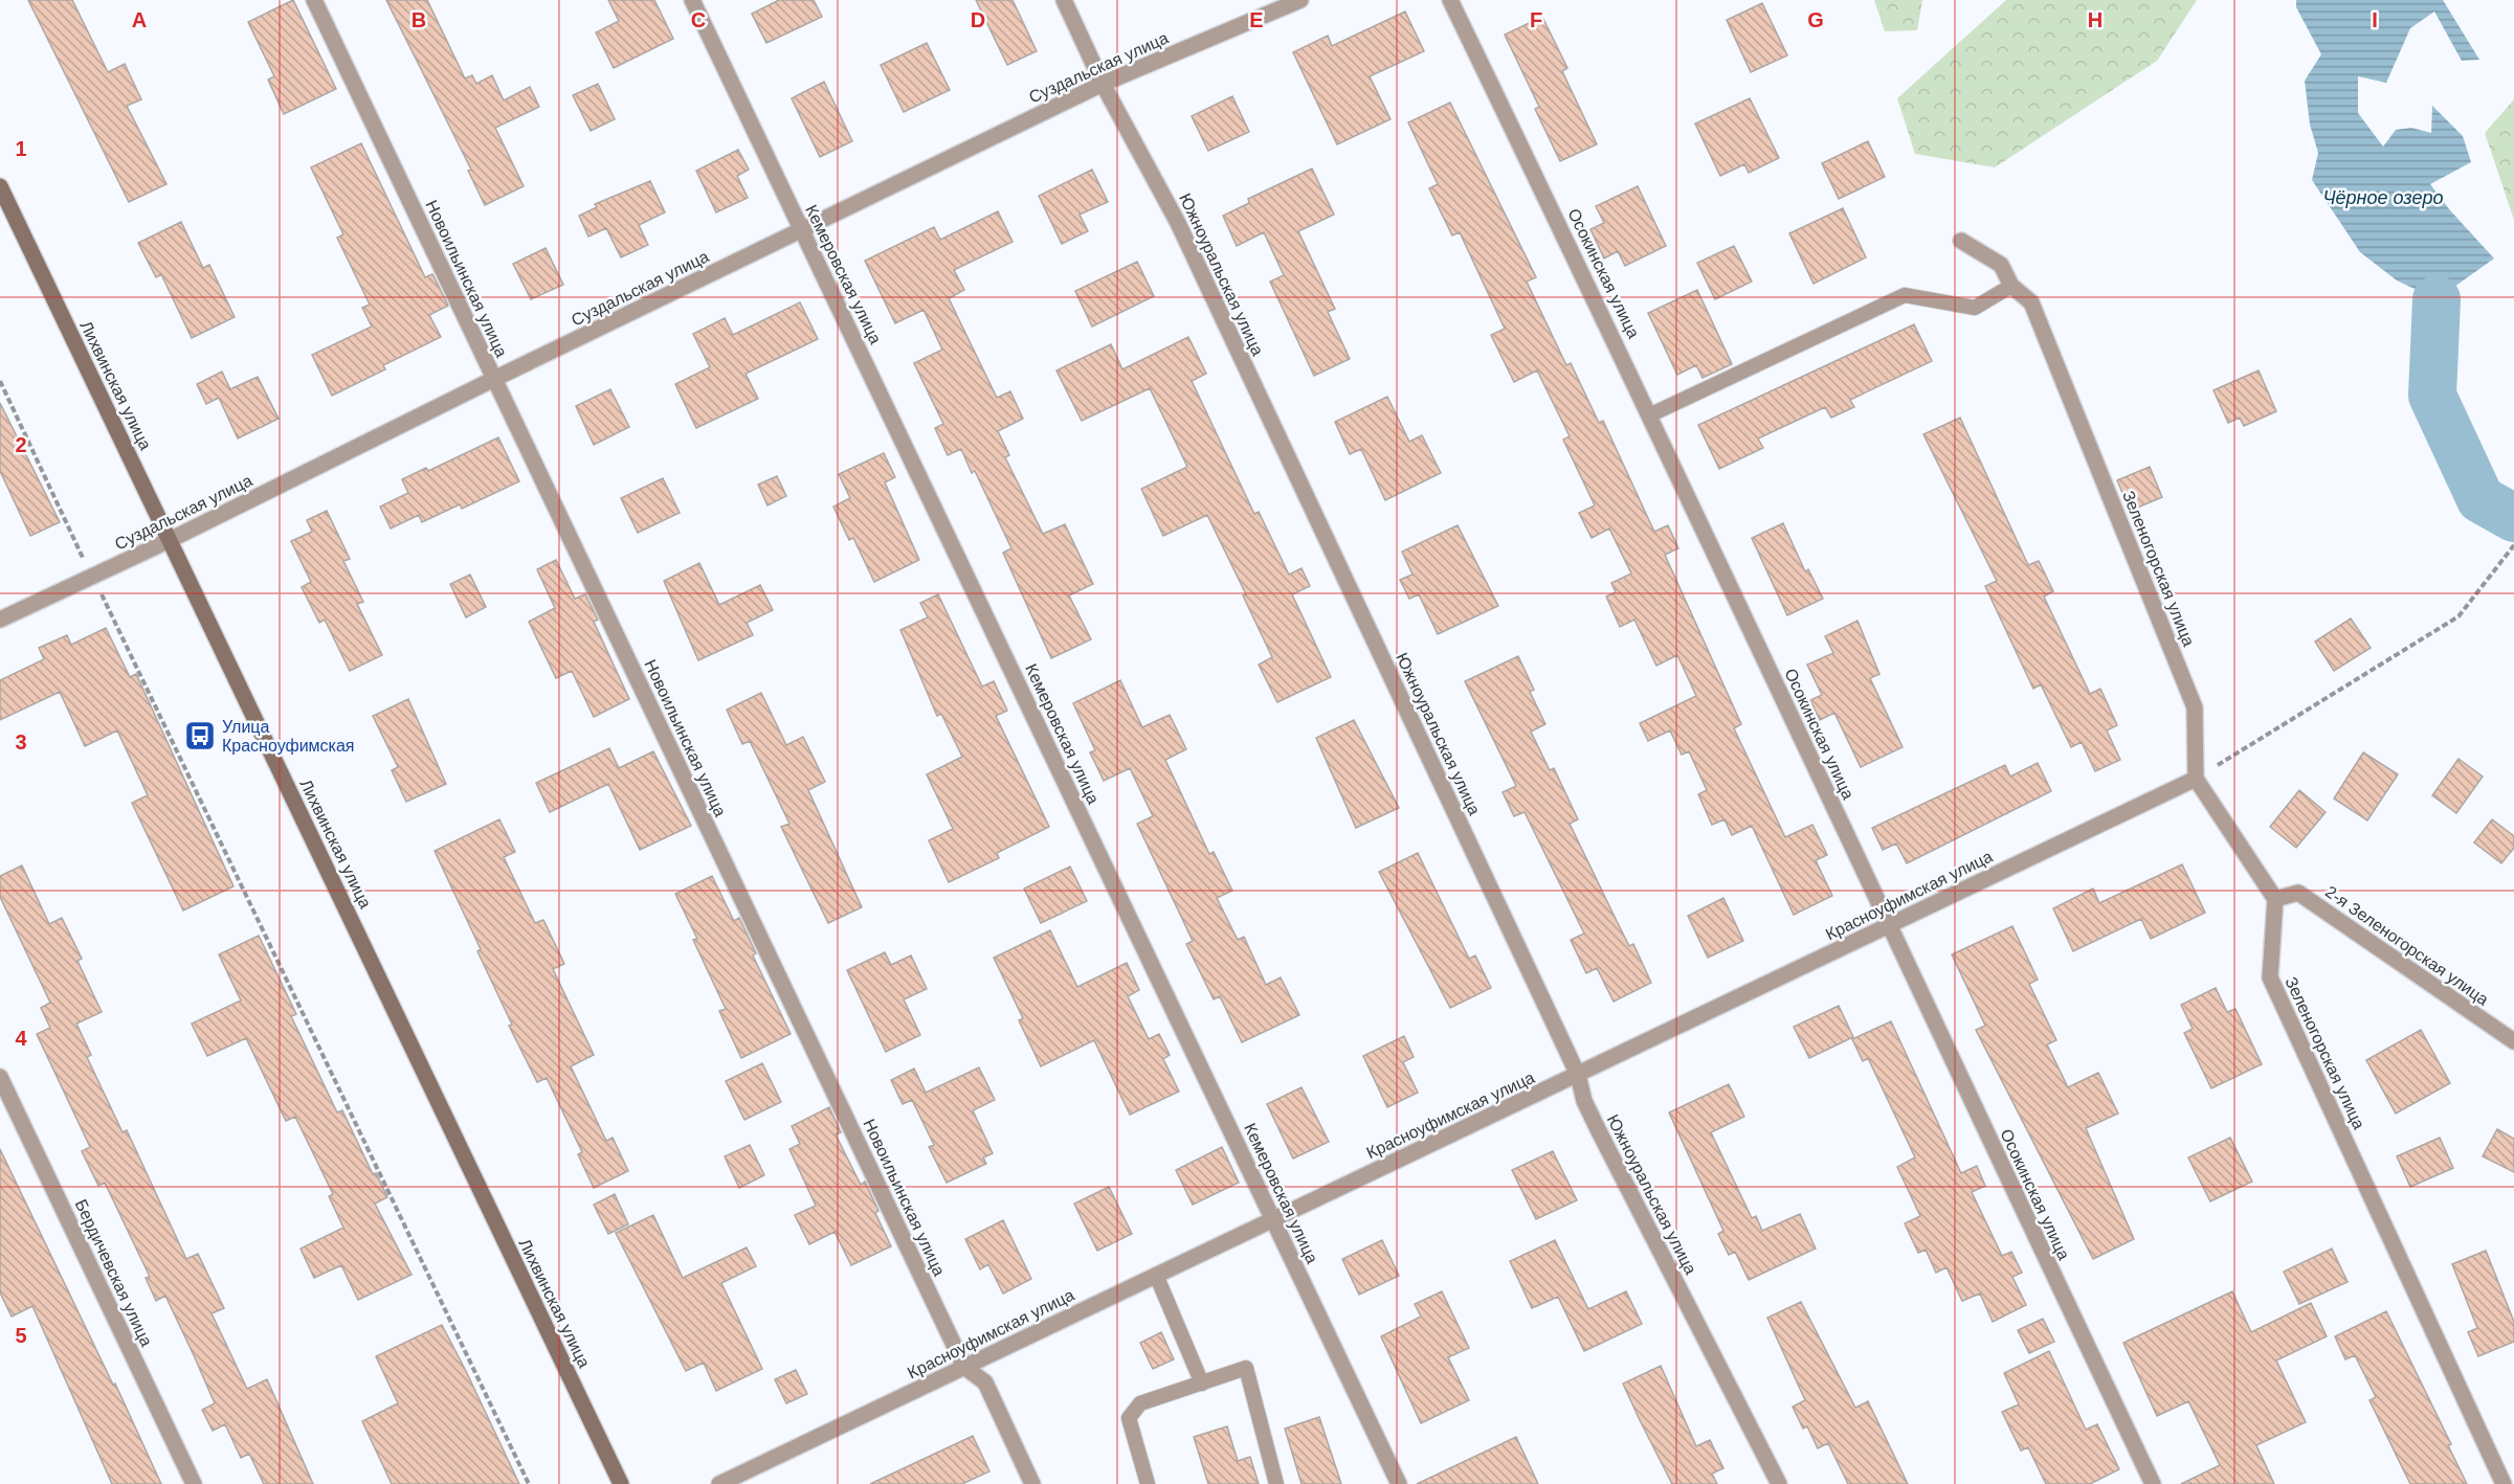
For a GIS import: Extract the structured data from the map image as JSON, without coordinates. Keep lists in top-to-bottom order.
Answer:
{
  "streets": {
    "main road": ["Лихвинская улица"],
    "street": [
      "Суздальская улица",
      "Осокинская улица",
      "Кемеровская улица",
      "Южноуральская улица",
      "Новоильинская улица",
      "Зеленогорская улица",
      "Красноуфимская улица",
      "2-я Зеленогорская улица",
      "Бердичевская улица"
    ]
  },
  "crossings": [
    ["Суздальская улица", "Кемеровская улица"],
    ["Суздальская улица", "Южноуральская улица"],
    ["Суздальская улица", "Новоильинская улица"],
    ["Суздальская улица", "Лихвинская улица"],
    ["Осокинская улица", "Красноуфимская улица"],
    ["Кемеровская улица", "Красноуфимская улица"],
    ["Южноуральская улица", "Красноуфимская улица"],
    ["Новоильинская улица", "Красноуфимская улица"],
    ["Зеленогорская улица", "Красноуфимская улица"],
    ["Зеленогорская улица", "2-я Зеленогорская улица"]
  ],
  "water": ["Чёрное озеро"],
  "places": {
    "bus stop": ["Улица Красноуфимская"]
  },
  "grid": {
    "columns": [
      "A",
      "B",
      "C",
      "D",
      "E",
      "F",
      "G",
      "H",
      "I"
    ],
    "rows": [
      "1",
      "2",
      "3",
      "4",
      "5"
    ]
  }
}
